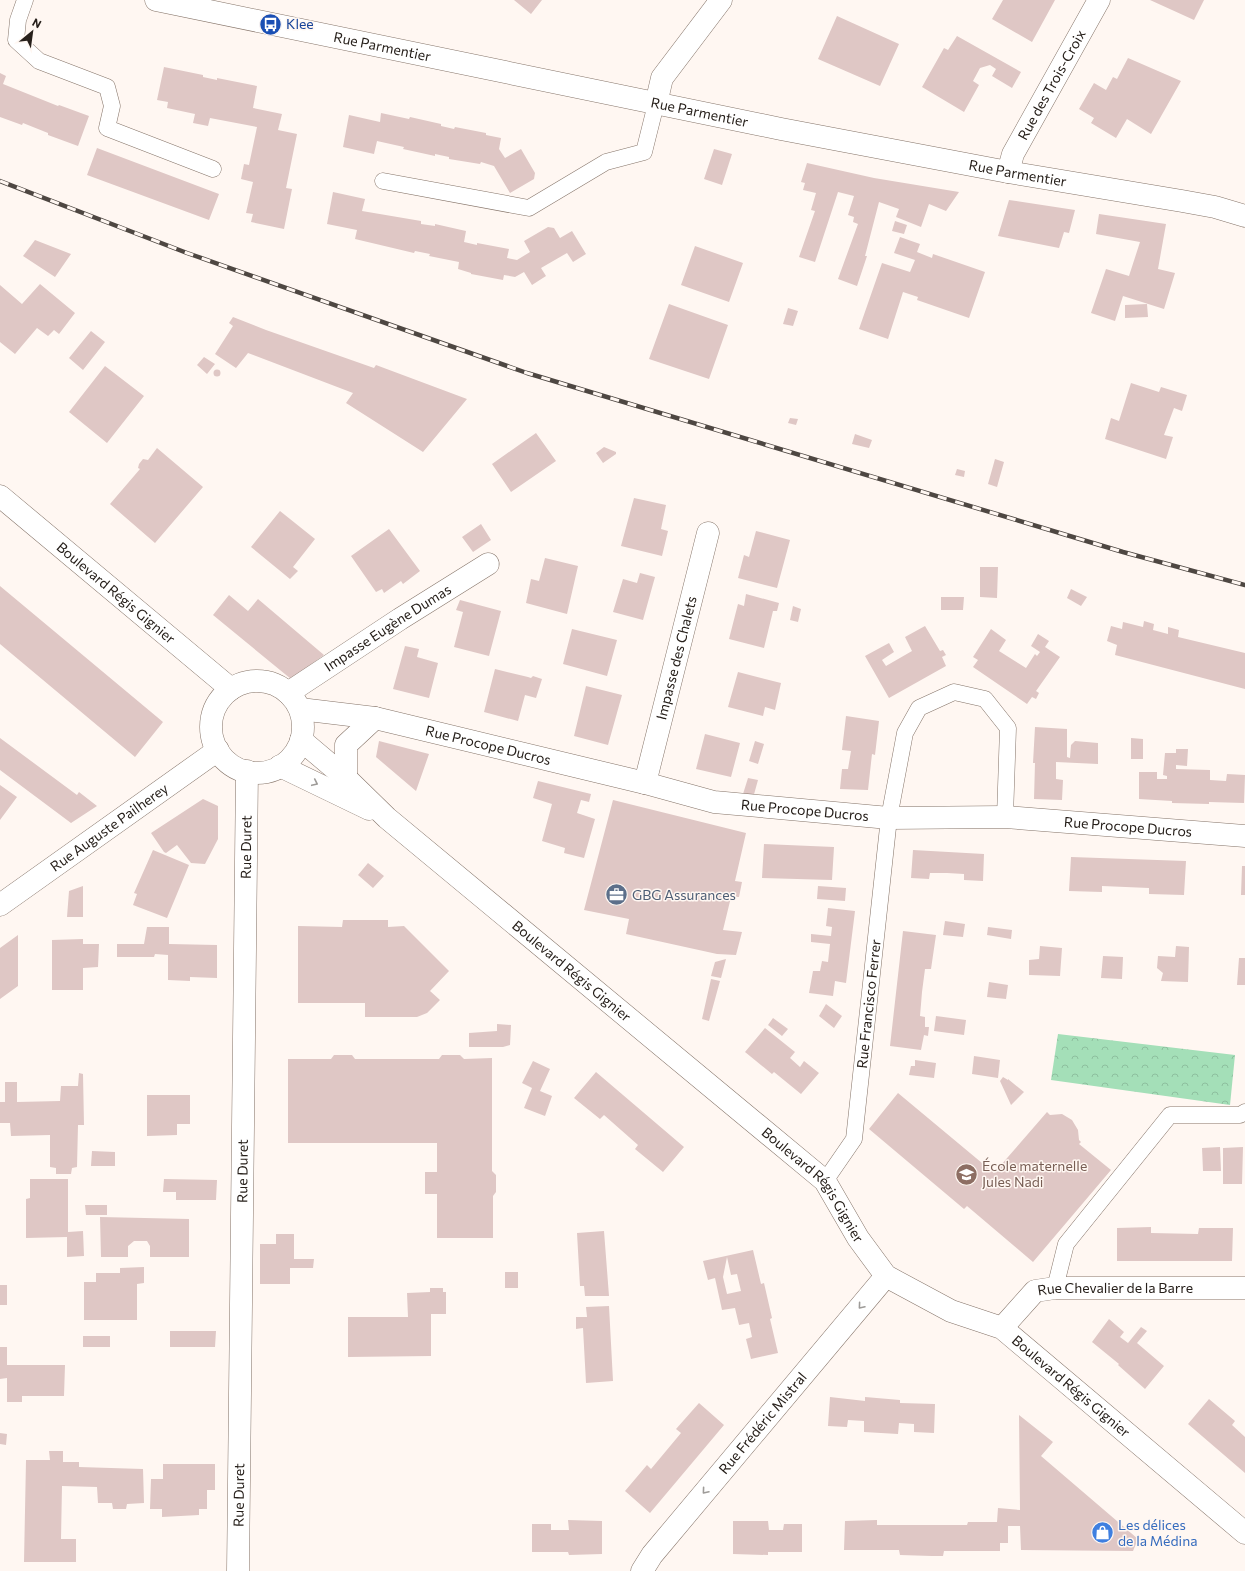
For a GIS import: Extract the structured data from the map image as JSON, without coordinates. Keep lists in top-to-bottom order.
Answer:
{
  "streets": {
    "street": [
      "Rue Parmentier",
      "Rue des Trois-Croix",
      "Boulevard Régis Gignier",
      "Impasse Eugène Dumas",
      "Impasse des Chalets",
      "Rue Procope Ducros",
      "Rue Auguste Pailherey",
      "Rue Duret",
      "Rue Chevalier de la Barre",
      "Rue Frédéric Mistral"
    ],
    "lane": ["Rue Francisco Ferrer"]
  },
  "crossings": [
    ["Rue Parmentier", "Rue des Trois-Croix"],
    ["Boulevard Régis Gignier", "Impasse Eugène Dumas"],
    ["Boulevard Régis Gignier", "Rue Procope Ducros"],
    ["Boulevard Régis Gignier", "Rue Auguste Pailherey"],
    ["Boulevard Régis Gignier", "Rue Duret"],
    ["Boulevard Régis Gignier", "Rue Francisco Ferrer"],
    ["Boulevard Régis Gignier", "Rue Chevalier de la Barre"],
    ["Boulevard Régis Gignier", "Rue Frédéric Mistral"],
    ["Impasse Eugène Dumas", "Rue Procope Ducros"],
    ["Impasse Eugène Dumas", "Rue Auguste Pailherey"],
    ["Impasse Eugène Dumas", "Rue Duret"],
    ["Impasse des Chalets", "Rue Procope Ducros"],
    ["Rue Procope Ducros", "Rue Auguste Pailherey"],
    ["Rue Procope Ducros", "Rue Duret"],
    ["Rue Procope Ducros", "Rue Francisco Ferrer"],
    ["Rue Auguste Pailherey", "Rue Duret"]
  ],
  "one_way": ["Rue Frédéric Mistral"],
  "places": {
    "bus stop": ["Klee"],
    "office": ["GBG Assurances"],
    "school or university": ["École maternelle Jules Nadi"],
    "shop": ["Les délices de la Médina"]
  },
  "north": "top right"
}
